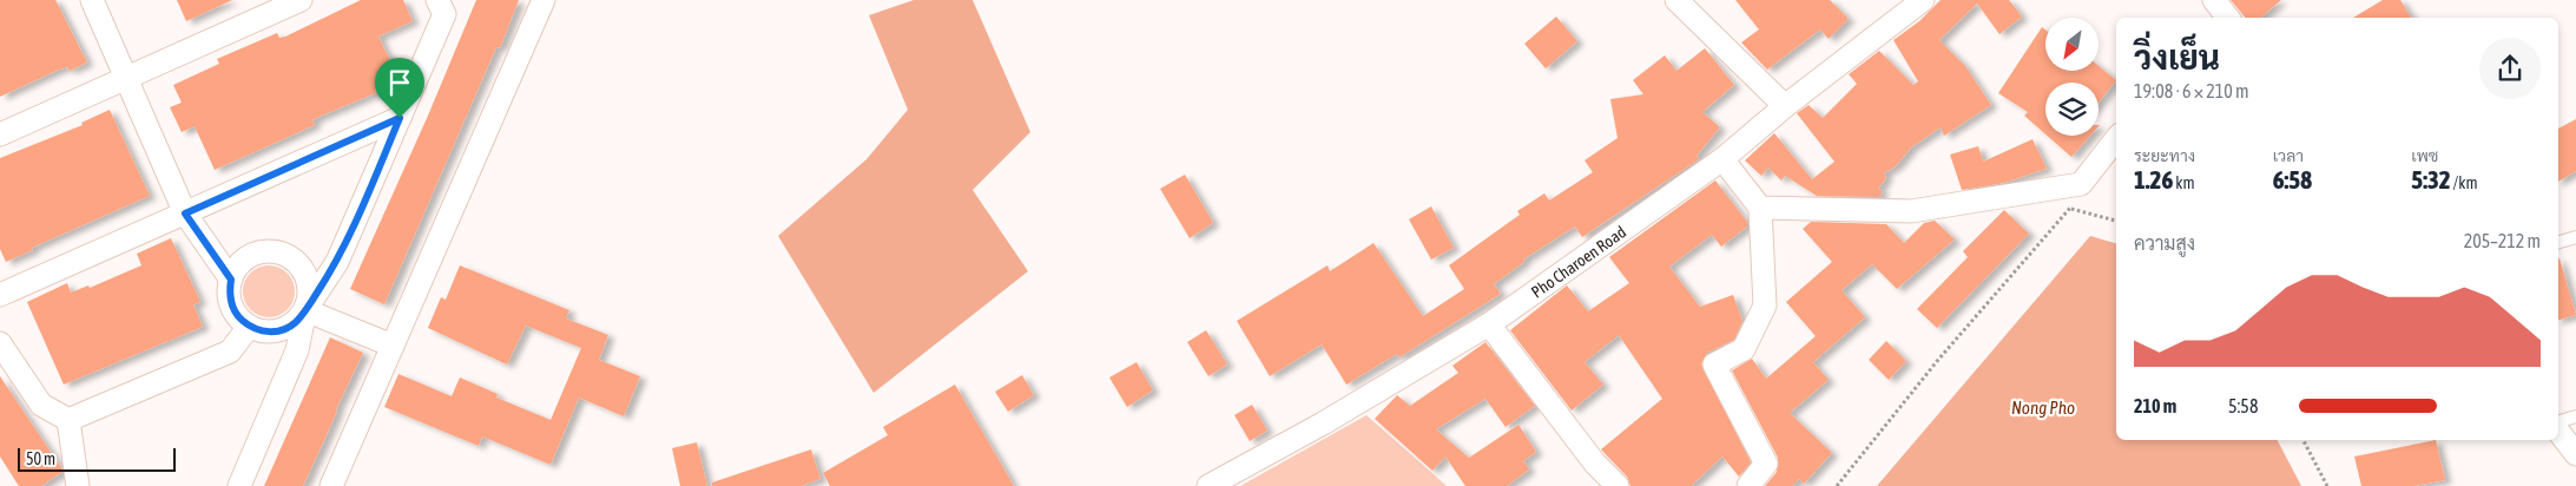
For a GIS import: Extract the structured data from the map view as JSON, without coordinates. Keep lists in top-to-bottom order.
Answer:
{
  "streets": {
    "street": ["Pho Charoen Road"]
  },
  "water": ["Nong Pho"],
  "scale_bar": "50 m",
  "north": "bottom left",
  "page": {
    "heading": ["วิ่งเย็น", "19:08 · 6 × 210 m"],
    "stats": [
      ["ระยะทาง", "1.26 km"],
      ["เวลา", "6:58"],
      ["เพซ", "5:32 /km"]
    ],
    "chart": ["ความสูง", "205–212 m"],
    "list": [
      {
        "name": "210 m",
        "note": "5:58"
      }
    ],
    "scale": "50 m"
  }
}
